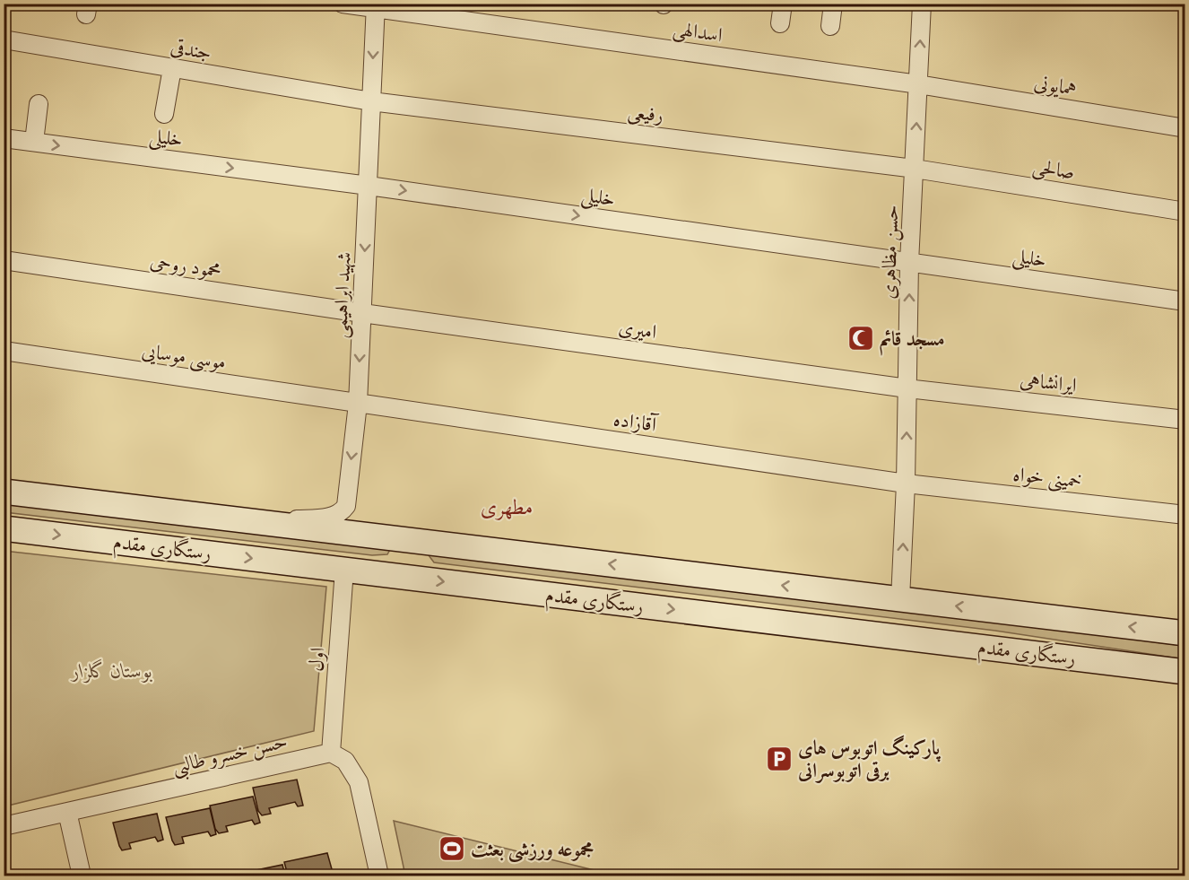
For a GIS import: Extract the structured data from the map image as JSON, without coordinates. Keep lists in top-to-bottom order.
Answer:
{
  "streets": {
    "main road": ["رستگاری مقدم"],
    "street": [
      "اسدالهی",
      "جندقی",
      "همایونی",
      "رفیعی",
      "خلیلی",
      "صالحی",
      "حسن مظاهری",
      "محمود روحی",
      "شهید ابراهیمی",
      "امیری",
      "موسی موسایی",
      "ایرانشاهی",
      "آقازاده",
      "خمینی خواه",
      "اول",
      "حسن خسرو طالبی"
    ]
  },
  "crossings": [
    ["اسدالهی", "همایونی"],
    ["اسدالهی", "حسن مظاهری"],
    ["اسدالهی", "شهید ابراهیمی"],
    ["جندقی", "رفیعی"],
    ["جندقی", "شهید ابراهیمی"],
    ["همایونی", "حسن مظاهری"],
    ["رفیعی", "صالحی"],
    ["رفیعی", "حسن مظاهری"],
    ["رفیعی", "شهید ابراهیمی"],
    ["خلیلی", "حسن مظاهری"],
    ["خلیلی", "شهید ابراهیمی"],
    ["صالحی", "حسن مظاهری"],
    ["حسن مظاهری", "امیری"],
    ["حسن مظاهری", "ایرانشاهی"],
    ["حسن مظاهری", "آقازاده"],
    ["حسن مظاهری", "خمینی خواه"],
    ["حسن مظاهری", "رستگاری مقدم"],
    ["محمود روحی", "شهید ابراهیمی"],
    ["محمود روحی", "امیری"],
    ["شهید ابراهیمی", "امیری"],
    ["شهید ابراهیمی", "موسی موسایی"],
    ["شهید ابراهیمی", "آقازاده"],
    ["شهید ابراهیمی", "رستگاری مقدم"],
    ["امیری", "ایرانشاهی"],
    ["موسی موسایی", "آقازاده"],
    ["آقازاده", "خمینی خواه"],
    ["رستگاری مقدم", "اول"],
    ["اول", "حسن خسرو طالبی"]
  ],
  "one_way": ["خلیلی", "حسن مظاهری", "شهید ابراهیمی"],
  "districts": ["مطهری"],
  "parks": ["بوستان گلزار"],
  "places": {
    "mosque": ["مسجد قائم"],
    "parking": ["پارکینگ اتوبوس های برقی اتوبوسرانی"],
    "sports": ["مجموعه ورزشی بعثت"]
  }
}
